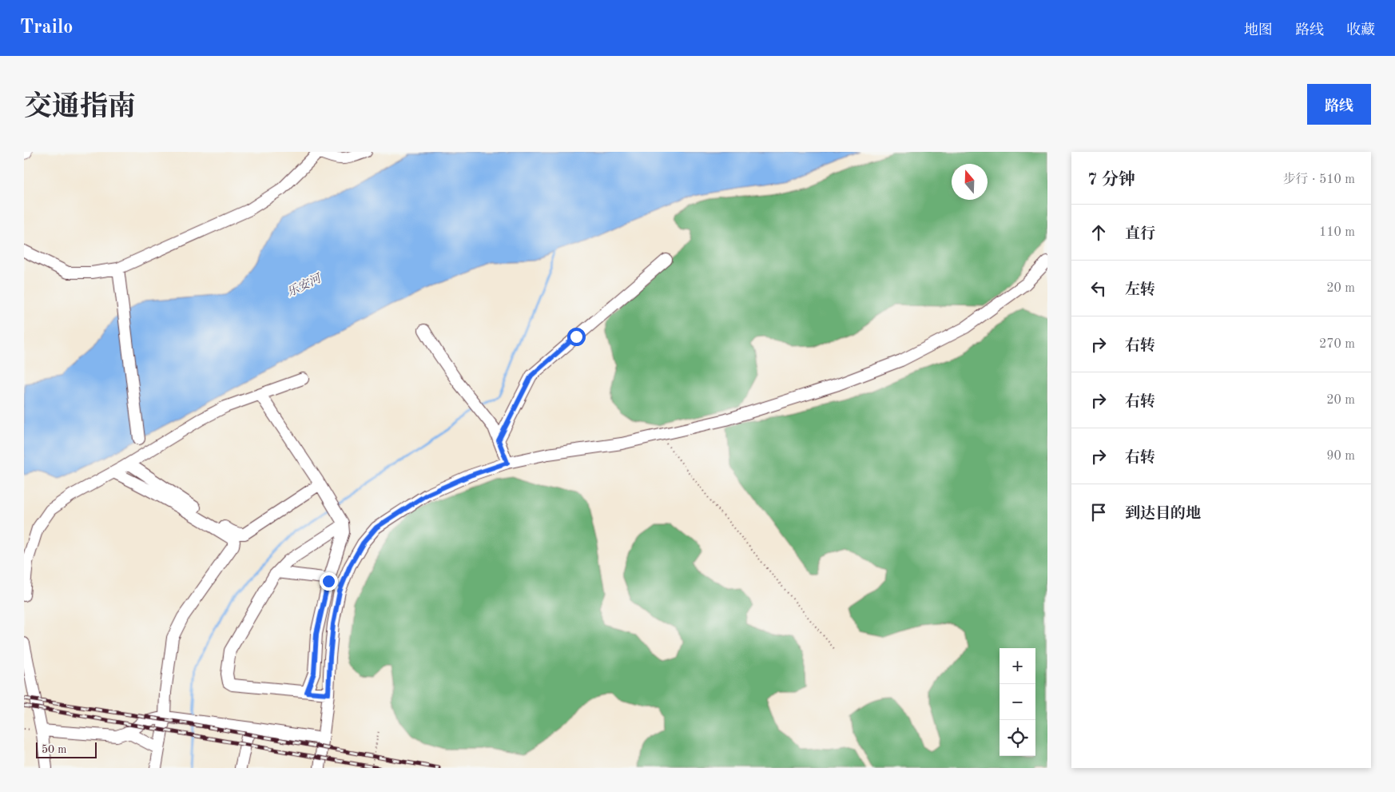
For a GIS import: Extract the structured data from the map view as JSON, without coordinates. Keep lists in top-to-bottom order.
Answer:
{
  "water": ["乐安河"],
  "scale_bar": "50 m",
  "north": "top",
  "page": {
    "header": "Trailo",
    "nav": ["地图", "路线", "收藏"],
    "title": "交通指南",
    "buttons": "路线",
    "heading": ["7 分钟", "步行 · 510 m"],
    "list": [
      ["直行", "110 m"],
      ["左转", "20 m"],
      ["右转", "270 m"],
      ["右转", "20 m"],
      ["右转", "90 m"],
      "到达目的地"
    ],
    "map_buttons": ["+", "−"],
    "scale": "50 m"
  }
}
